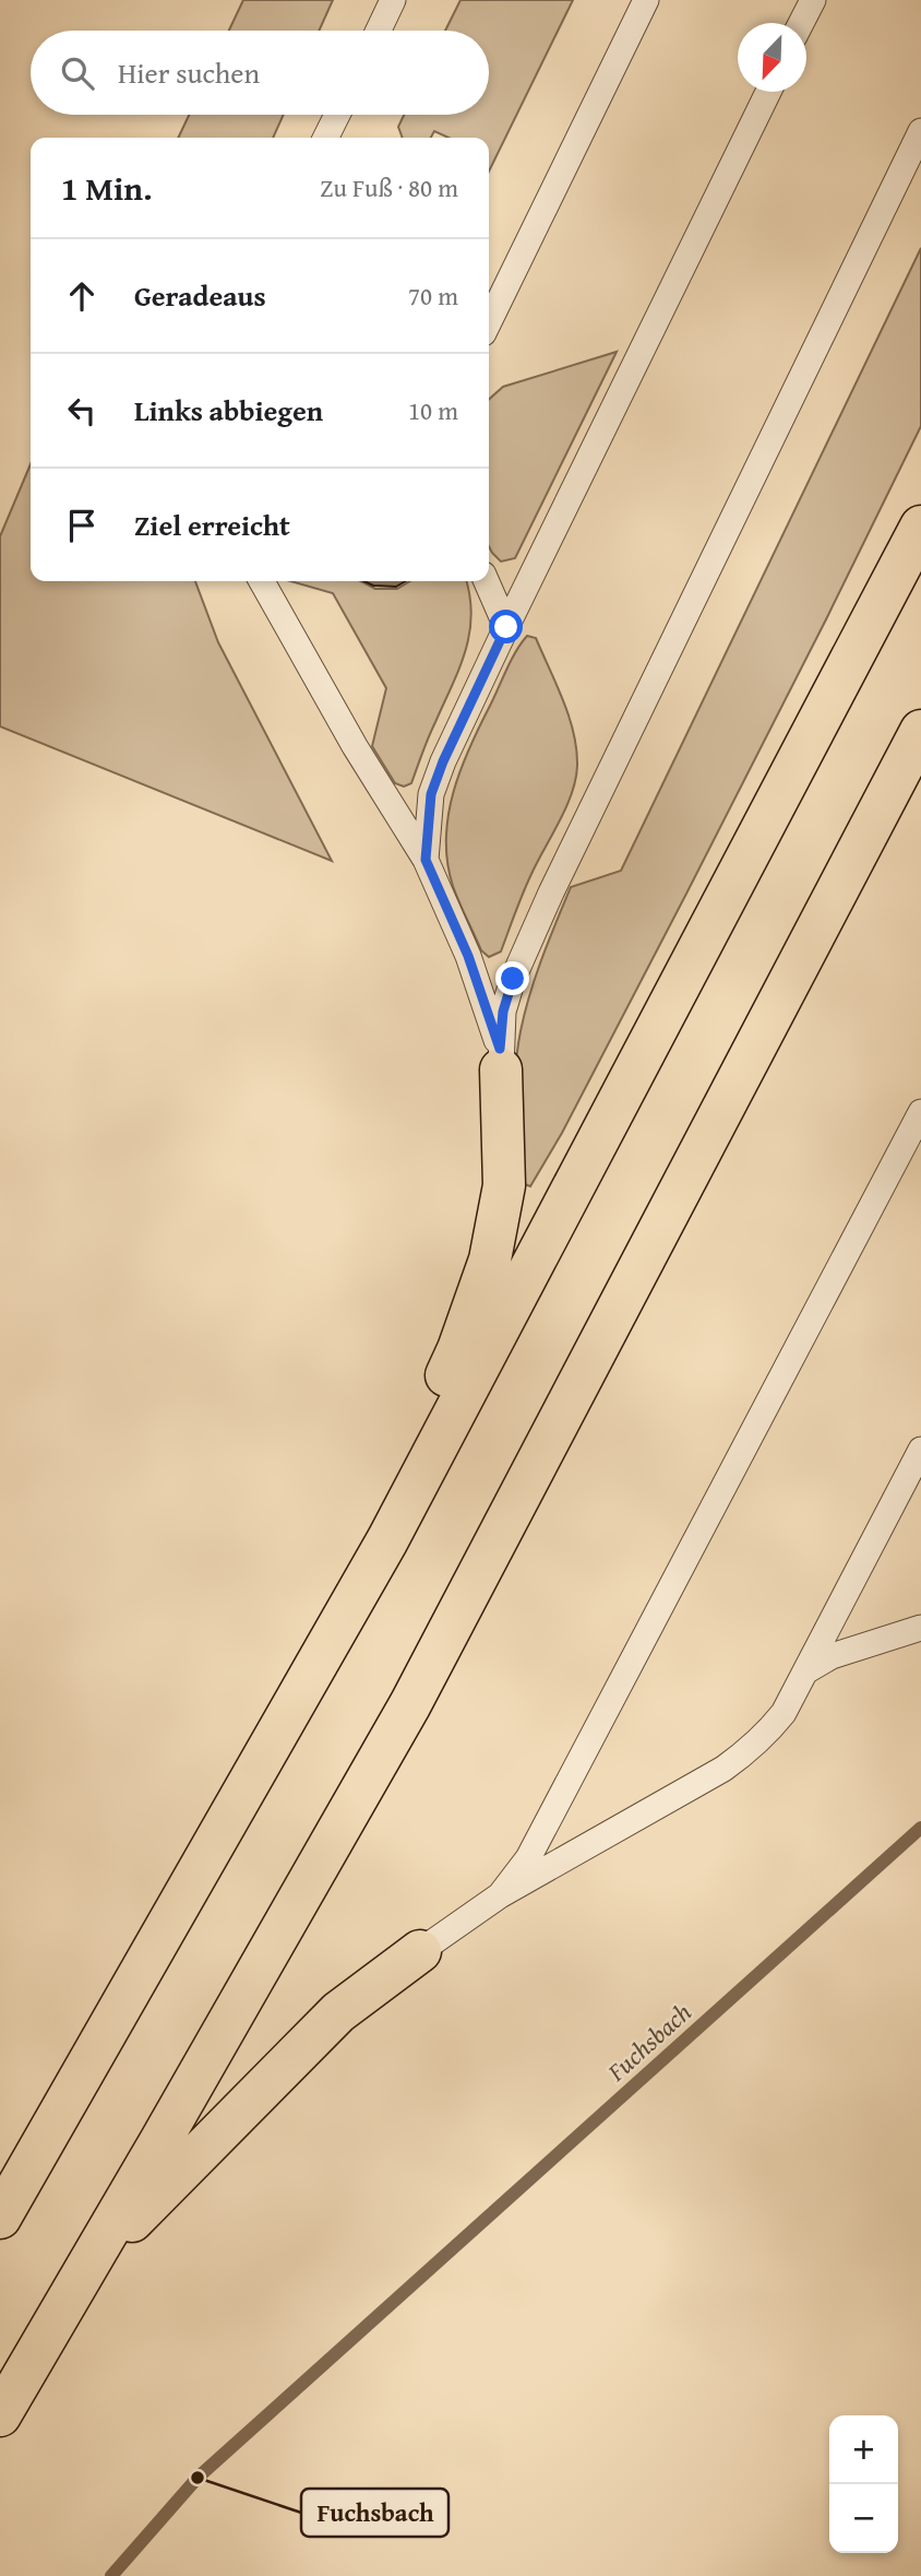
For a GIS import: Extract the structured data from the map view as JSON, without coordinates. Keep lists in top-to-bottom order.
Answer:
{
  "water": ["Fuchsbach"],
  "places": ["Fuchsbach"],
  "north": "bottom left",
  "page": {
    "search": "Hier suchen",
    "heading": ["1 Min.", "Zu Fuß · 80 m"],
    "list": [
      ["Geradeaus", "70 m"],
      ["Links abbiegen", "10 m"],
      "Ziel erreicht"
    ],
    "map_buttons": ["+", "−"]
  }
}
